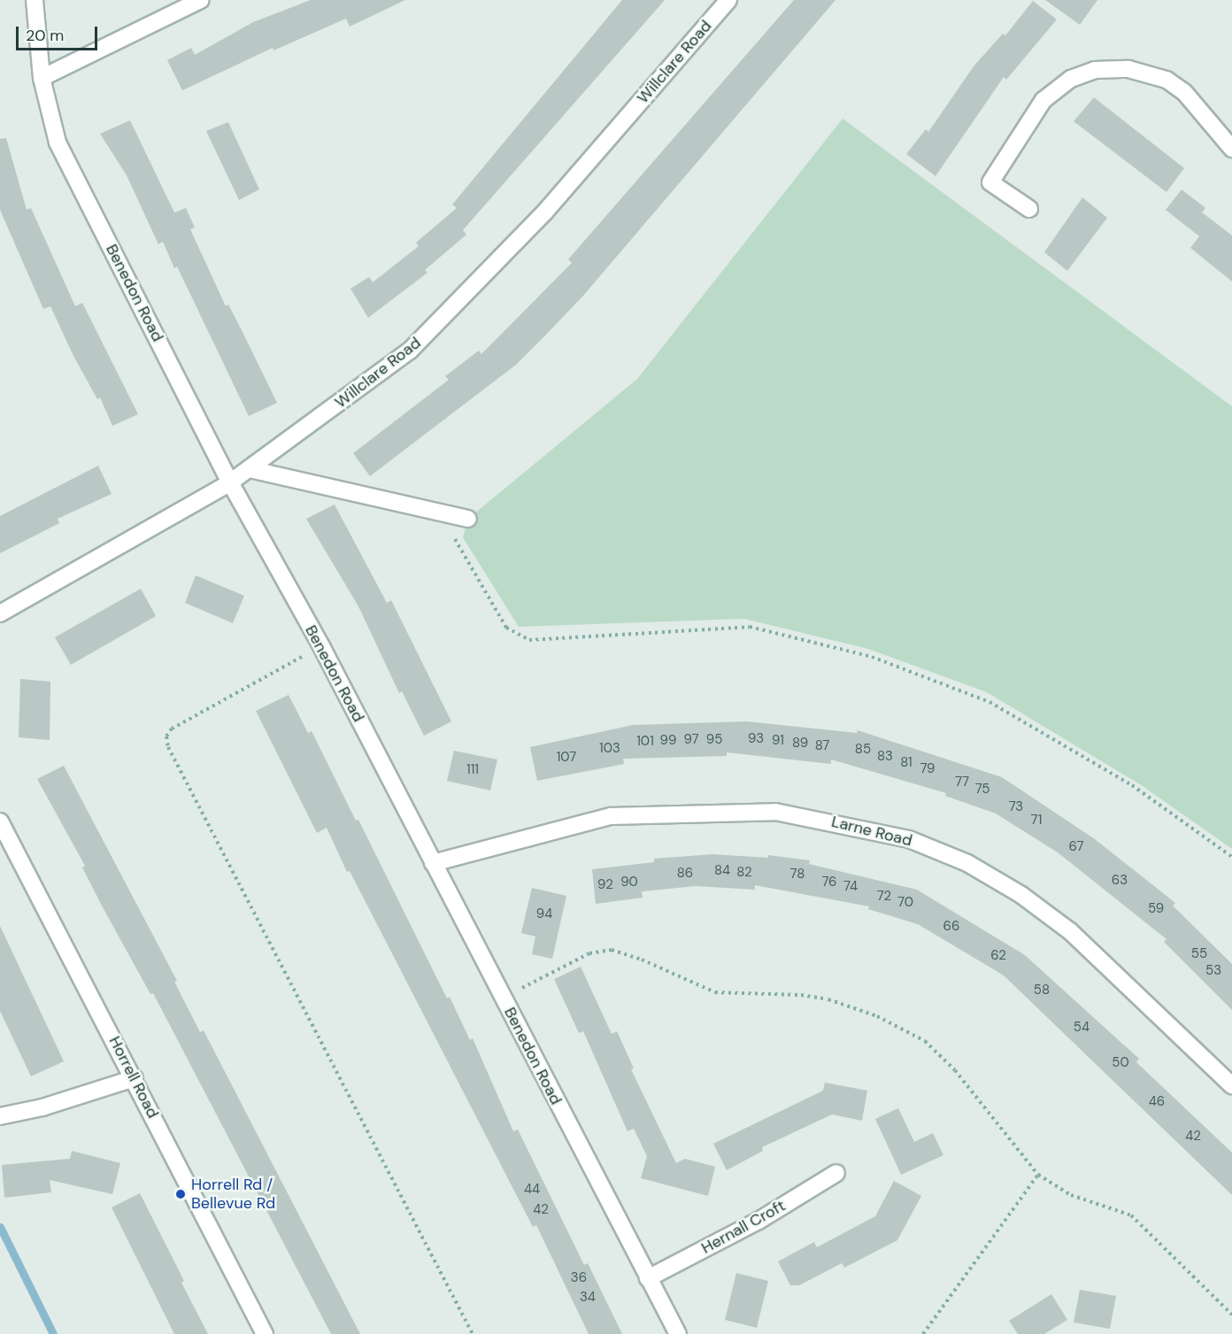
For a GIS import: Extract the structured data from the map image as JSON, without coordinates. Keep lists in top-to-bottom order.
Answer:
{
  "streets": {
    "street": [
      "Willclare Road",
      "Benedon Road",
      "Larne Road",
      "Horrell Road",
      "Hernall Croft"
    ]
  },
  "crossings": [
    ["Willclare Road", "Benedon Road"],
    ["Benedon Road", "Larne Road"],
    ["Benedon Road", "Hernall Croft"]
  ],
  "places": ["Horrell Rd / Bellevue Rd"],
  "house_numbers": [
    "93",
    "97",
    "95",
    "99",
    "91",
    "101",
    "89",
    "87",
    "103",
    "85",
    "83",
    "107",
    "81",
    "79",
    "111",
    "77",
    "75",
    "73",
    "71",
    "67",
    "84",
    "82",
    "86",
    "78",
    "63",
    "90",
    "76",
    "92",
    "74",
    "72",
    "70",
    "59",
    "94",
    "66",
    "55",
    "62",
    "53",
    "58",
    "54",
    "50",
    "46",
    "42",
    "44",
    "42",
    "36",
    "34"
  ],
  "scale_bar": "20 m"
}
